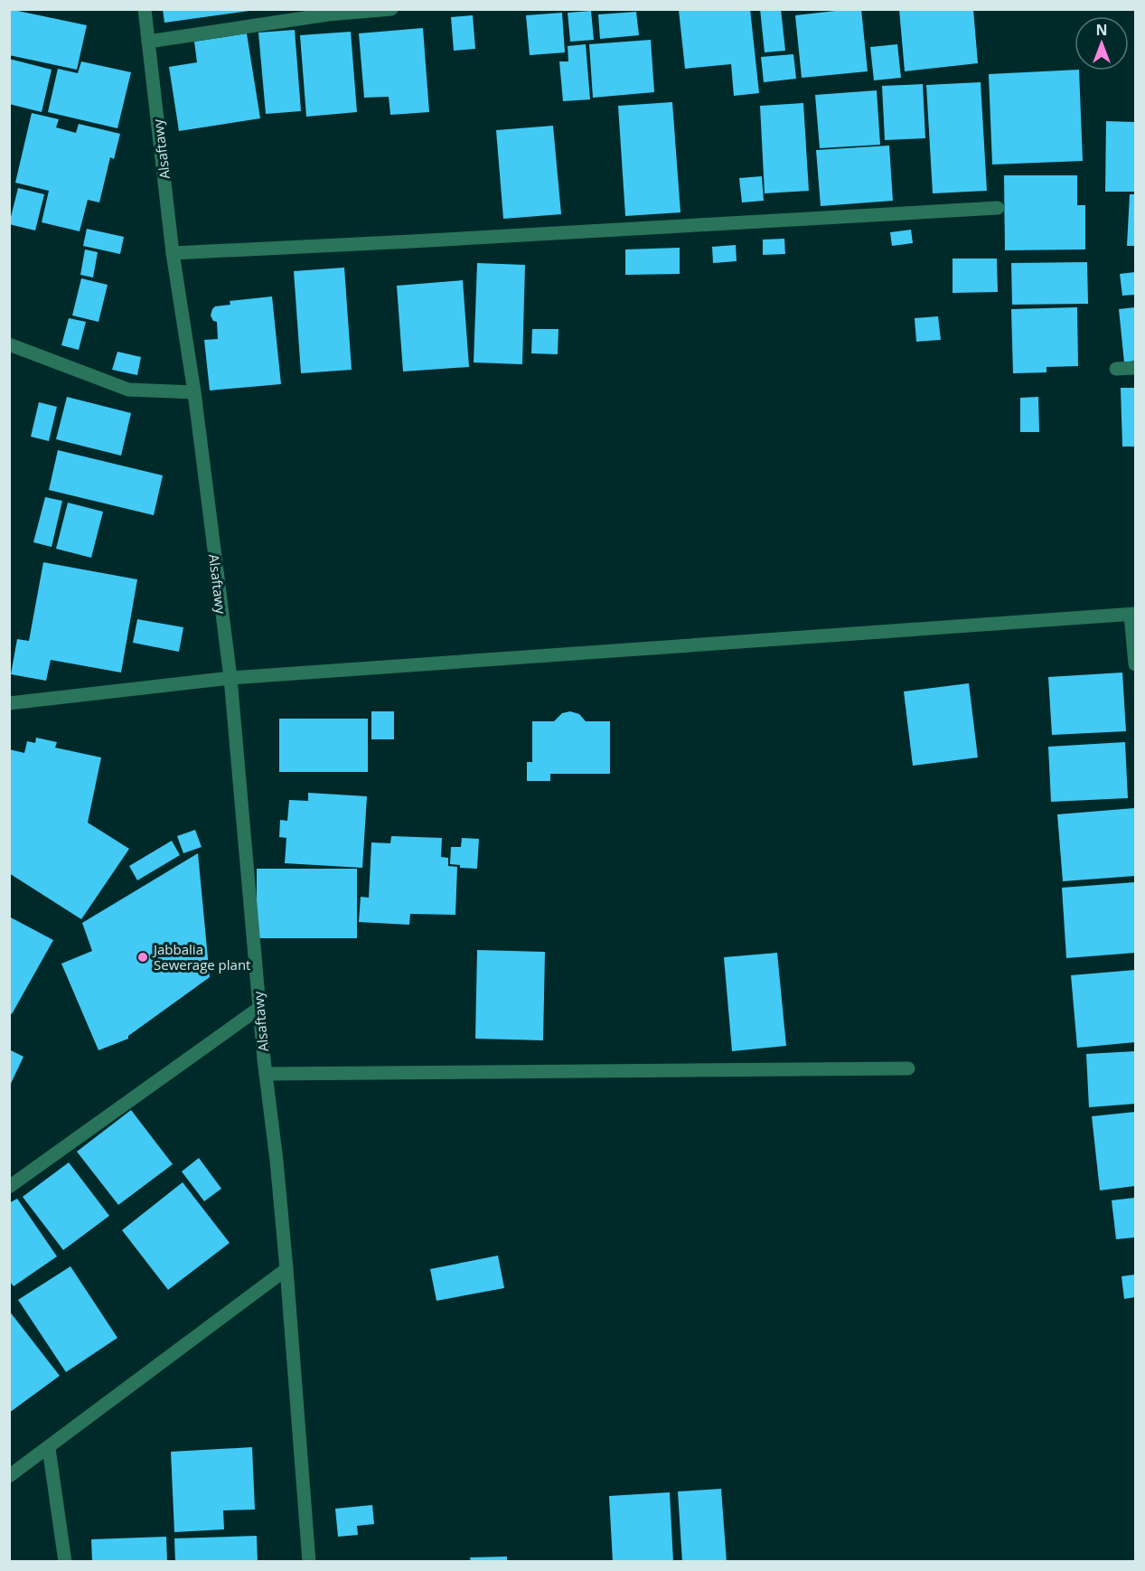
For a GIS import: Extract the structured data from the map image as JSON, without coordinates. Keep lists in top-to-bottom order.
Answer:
{
  "streets": {
    "street": ["Alsaftawy"]
  },
  "places": ["Jabbalia Sewerage plant"],
  "north": "top"
}
